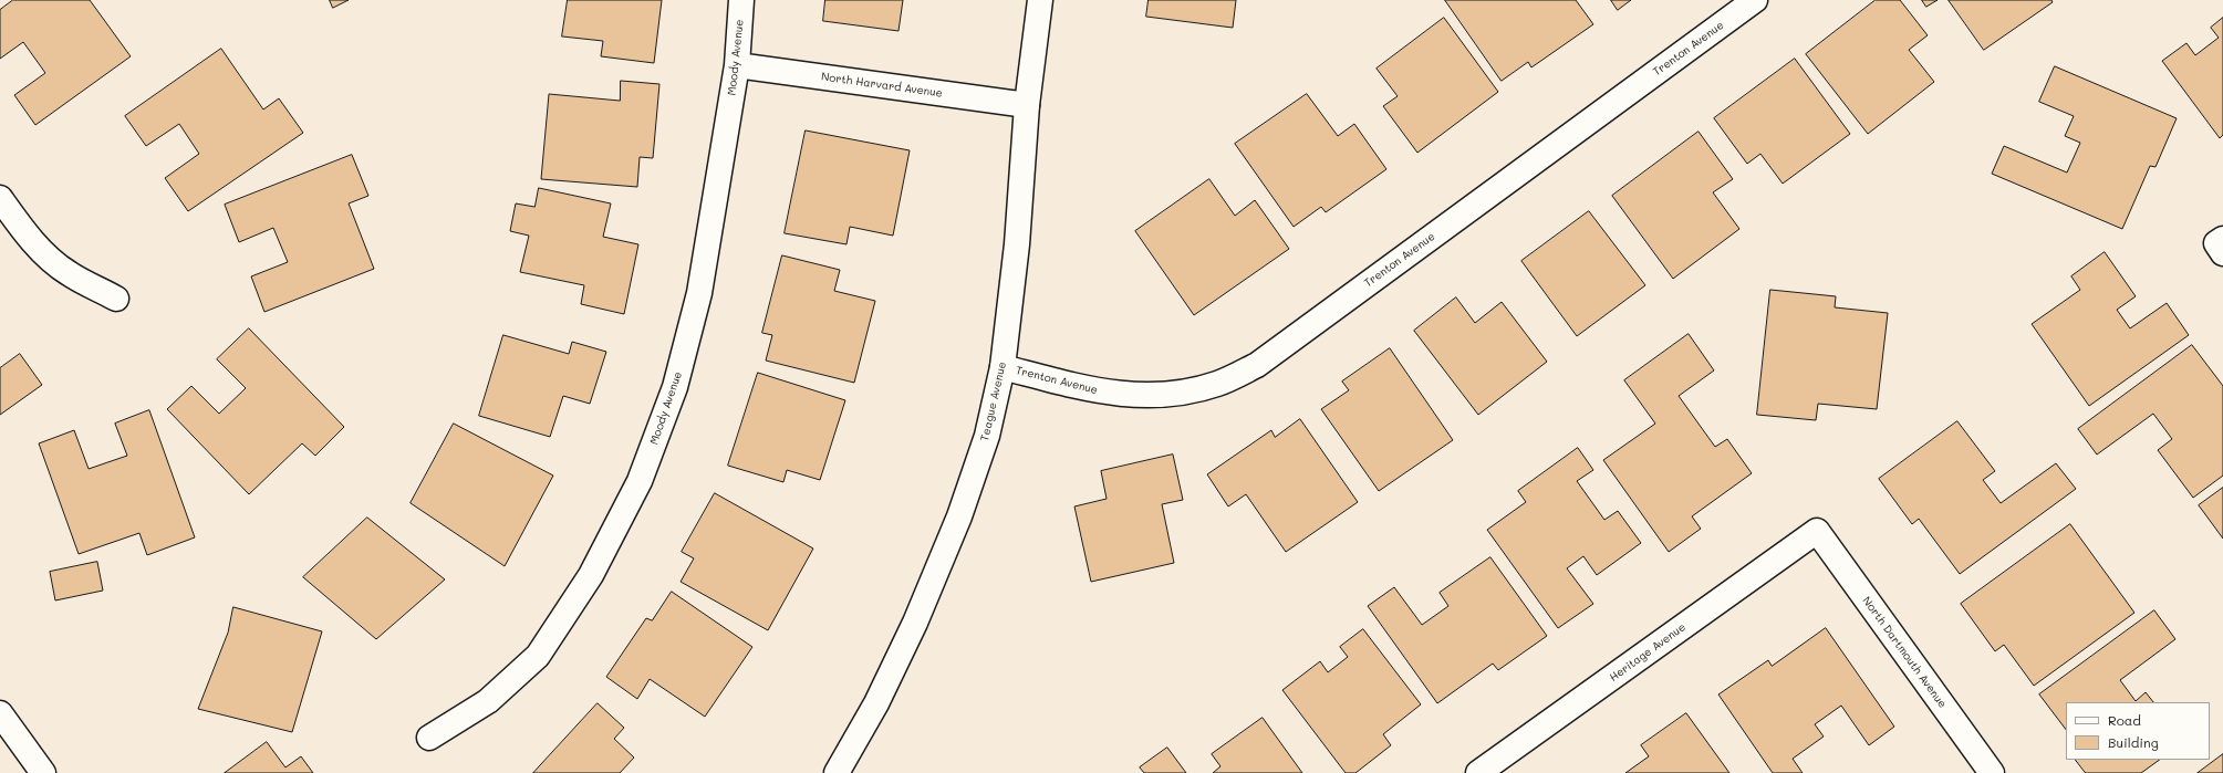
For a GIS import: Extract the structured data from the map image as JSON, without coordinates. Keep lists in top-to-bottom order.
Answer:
{
  "streets": {
    "street": [
      "Trenton Avenue",
      "Moody Avenue",
      "North Harvard Avenue",
      "Teague Avenue",
      "Heritage Avenue",
      "North Dartmouth Avenue"
    ]
  },
  "crossings": [
    ["Trenton Avenue", "Teague Avenue"],
    ["Moody Avenue", "North Harvard Avenue"],
    ["North Harvard Avenue", "Teague Avenue"],
    ["Heritage Avenue", "North Dartmouth Avenue"]
  ],
  "legend": ["Road", "Building"]
}
